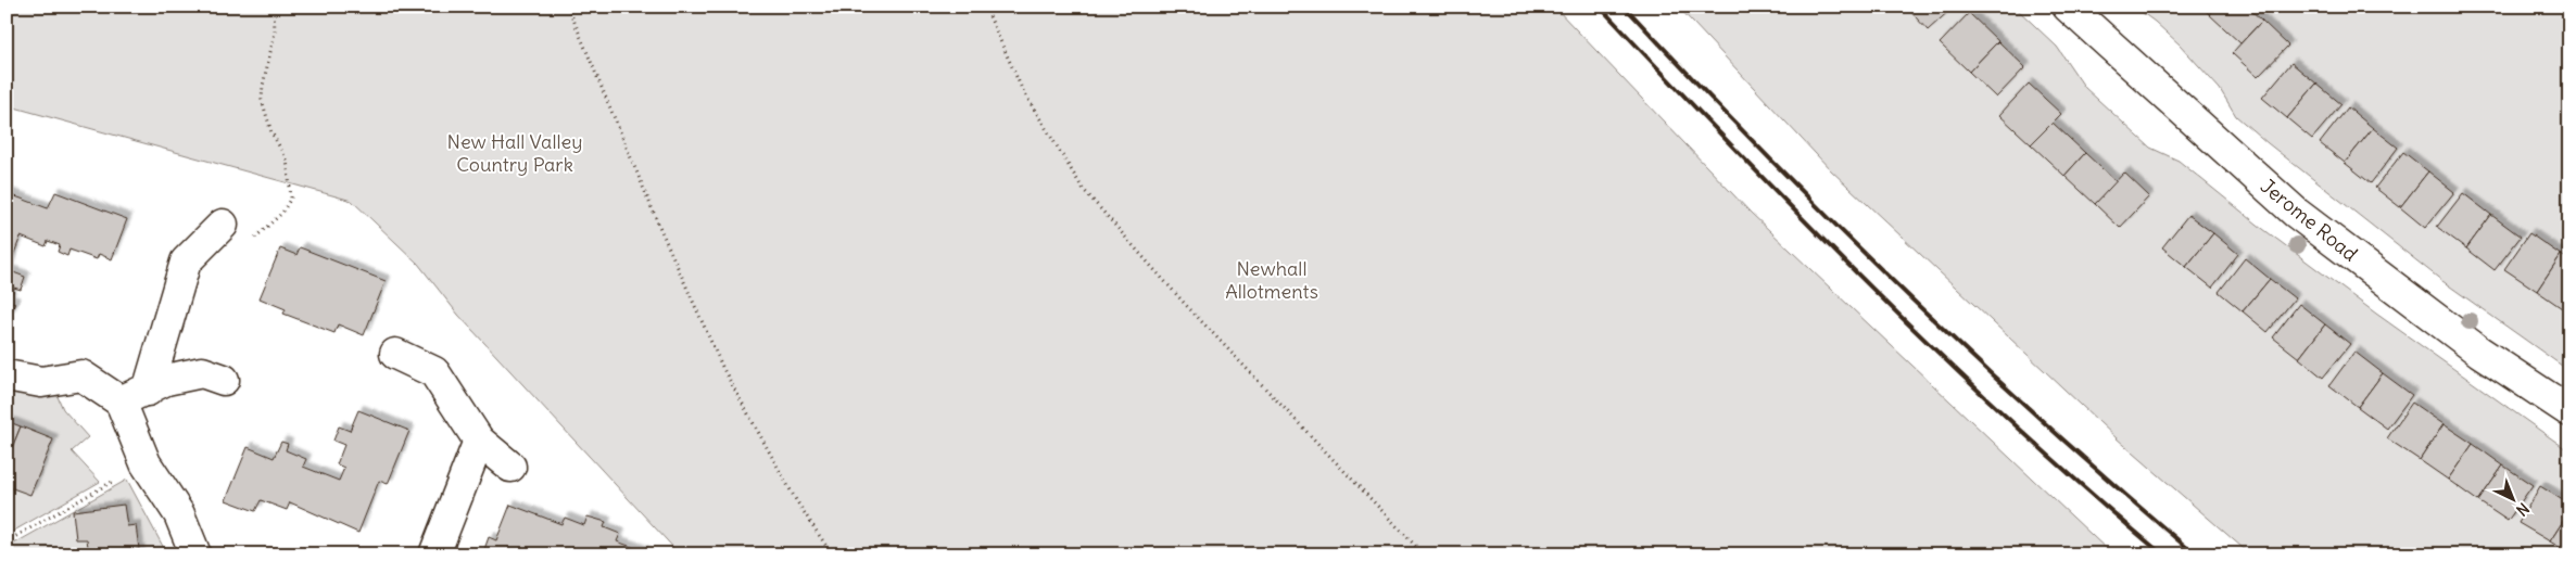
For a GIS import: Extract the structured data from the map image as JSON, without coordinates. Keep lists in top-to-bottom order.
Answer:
{
  "streets": {
    "street": ["Jerome Road"]
  },
  "parks": ["New Hall Valley Country Park", "Newhall Allotments"],
  "north": "bottom right"
}
